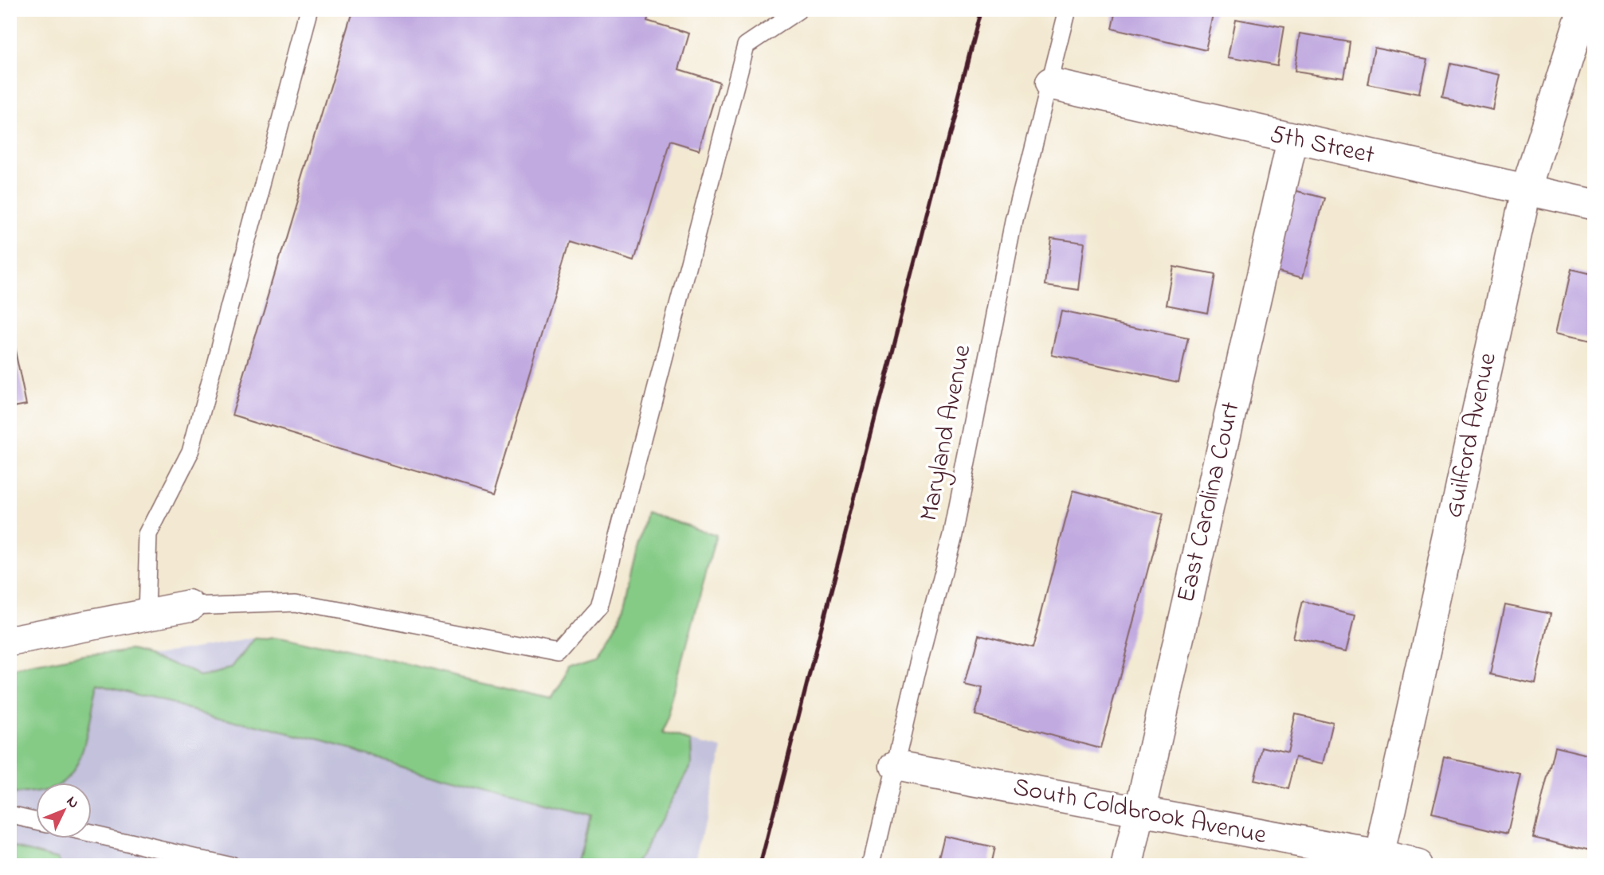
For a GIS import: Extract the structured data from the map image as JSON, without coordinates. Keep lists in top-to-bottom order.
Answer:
{
  "streets": {
    "street": [
      "5th Street",
      "Guilford Avenue",
      "East Carolina Court",
      "South Coldbrook Avenue"
    ],
    "lane": ["Maryland Avenue"]
  },
  "crossings": [
    ["5th Street", "Maryland Avenue"],
    ["5th Street", "Guilford Avenue"],
    ["5th Street", "East Carolina Court"],
    ["Maryland Avenue", "South Coldbrook Avenue"],
    ["Guilford Avenue", "South Coldbrook Avenue"],
    ["East Carolina Court", "South Coldbrook Avenue"]
  ],
  "north": "top right"
}
